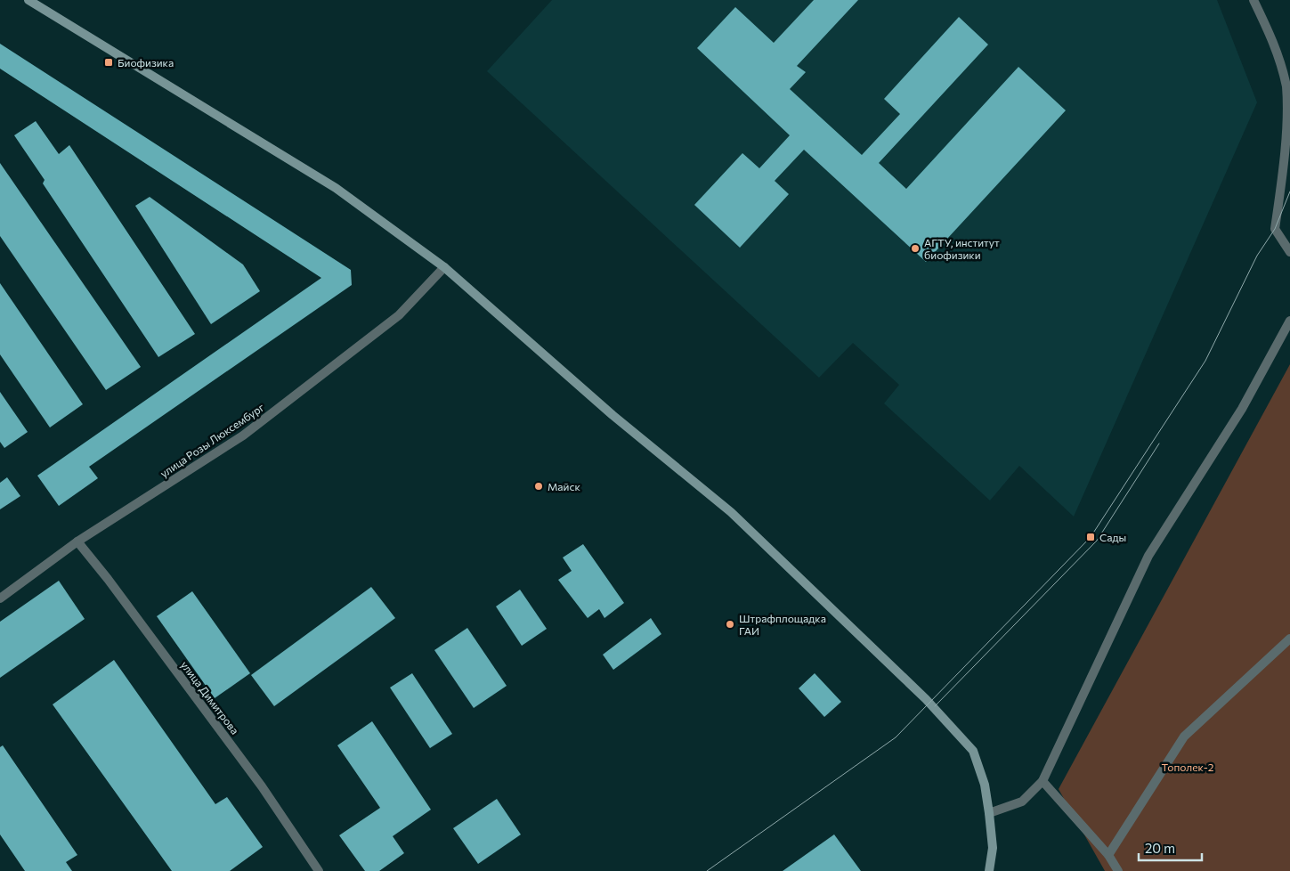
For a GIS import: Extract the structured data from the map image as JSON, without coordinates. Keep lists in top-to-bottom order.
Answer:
{
  "streets": {
    "street": ["улица Розы Люксембург", "улица Димитрова"]
  },
  "crossings": [
    ["улица Розы Люксембург", "улица Димитрова"]
  ],
  "parks": ["Тополек-2"],
  "places": {
    "transit": ["Биофизика", "Сады"],
    "other": ["АГТУ, институт биофизики", "Майск", "Штрафплощадка ГАИ"]
  },
  "scale_bar": "20 m"
}
